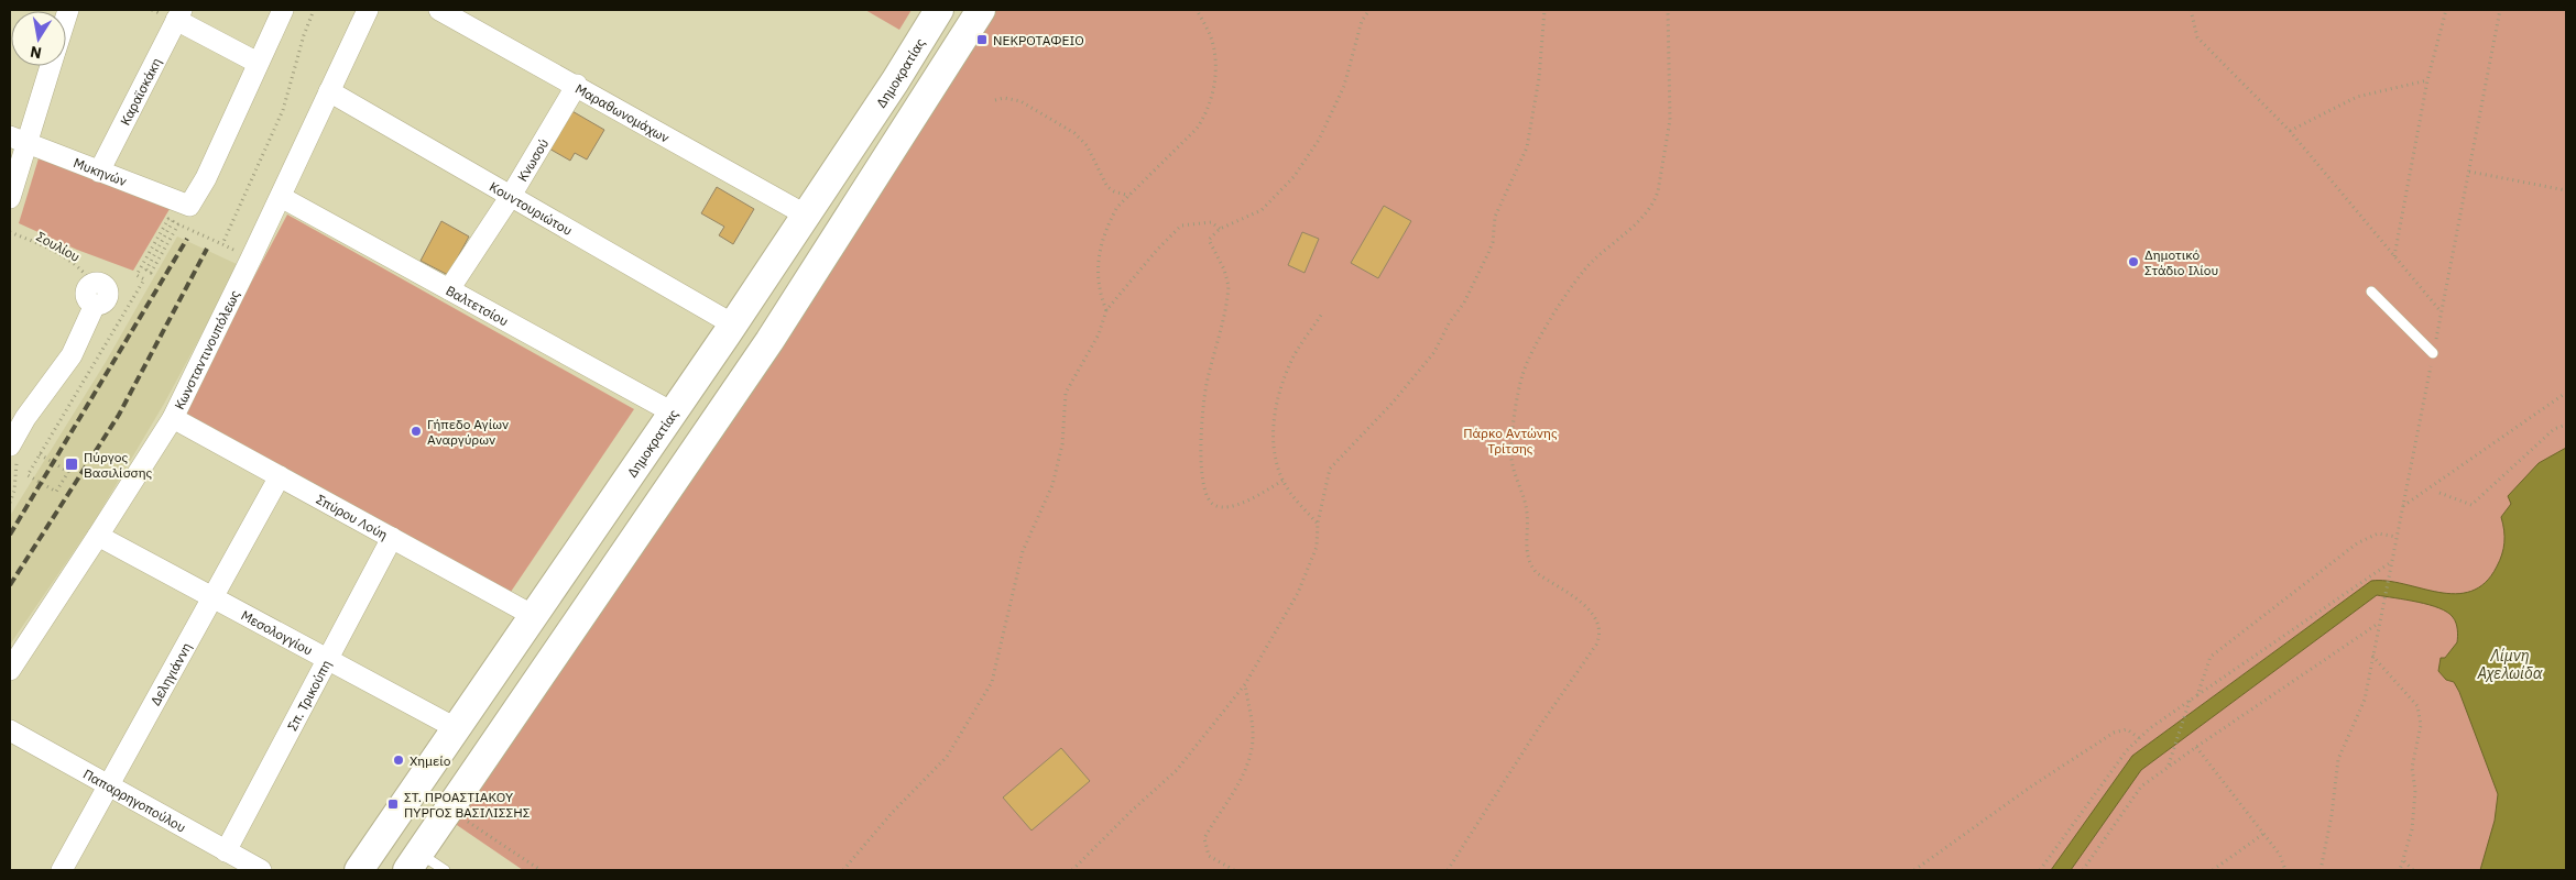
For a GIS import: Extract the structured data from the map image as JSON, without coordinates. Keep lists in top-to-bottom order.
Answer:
{
  "streets": {
    "main road": ["Δημοκρατίας"],
    "street": [
      "Καραϊσκάκη",
      "Μαραθωνομάχων",
      "Κνωσού",
      "Μυκηνών",
      "Κουντουριώτου",
      "Βαλτετσίου",
      "Κωνσταντινουπόλεως",
      "Σπύρου Λούη",
      "Μεσολογγίου",
      "Δεληγιάννη",
      "Σπ. Τρικούπη",
      "Παπαρρηγοπούλου"
    ],
    "path": ["Σουλίου"]
  },
  "crossings": [
    ["Δημοκρατίας", "Μαραθωνομάχων"],
    ["Δημοκρατίας", "Κουντουριώτου"],
    ["Δημοκρατίας", "Βαλτετσίου"],
    ["Δημοκρατίας", "Σπύρου Λούη"],
    ["Δημοκρατίας", "Μεσολογγίου"],
    ["Καραϊσκάκη", "Μυκηνών"],
    ["Μαραθωνομάχων", "Κνωσού"],
    ["Κνωσού", "Κουντουριώτου"],
    ["Κνωσού", "Βαλτετσίου"],
    ["Κουντουριώτου", "Κωνσταντινουπόλεως"],
    ["Βαλτετσίου", "Κωνσταντινουπόλεως"],
    ["Κωνσταντινουπόλεως", "Σπύρου Λούη"],
    ["Κωνσταντινουπόλεως", "Μεσολογγίου"],
    ["Σπύρου Λούη", "Δεληγιάννη"],
    ["Σπύρου Λούη", "Σπ. Τρικούπη"],
    ["Μεσολογγίου", "Δεληγιάννη"],
    ["Μεσολογγίου", "Σπ. Τρικούπη"],
    ["Δεληγιάννη", "Παπαρρηγοπούλου"],
    ["Σπ. Τρικούπη", "Παπαρρηγοπούλου"]
  ],
  "water": ["Λίμνη Αχελωίδα"],
  "parks": ["Πάρκο Αντώνης Τρίτσης"],
  "places": {
    "transit": ["ΝΕΚΡΟΤΑΦΕΙΟ", "Πύργος Βασιλίσσης", "ΣΤ. ΠΡΟΑΣΤΙΑΚΟΥ ΠΥΡΓΟΣ ΒΑΣΙΛΙΣΣΗΣ"],
    "other": ["Δημοτικό Στάδιο Ιλίου", "Γήπεδο Αγίων Αναργύρων", "Χημείο"]
  },
  "north": "bottom"
}
